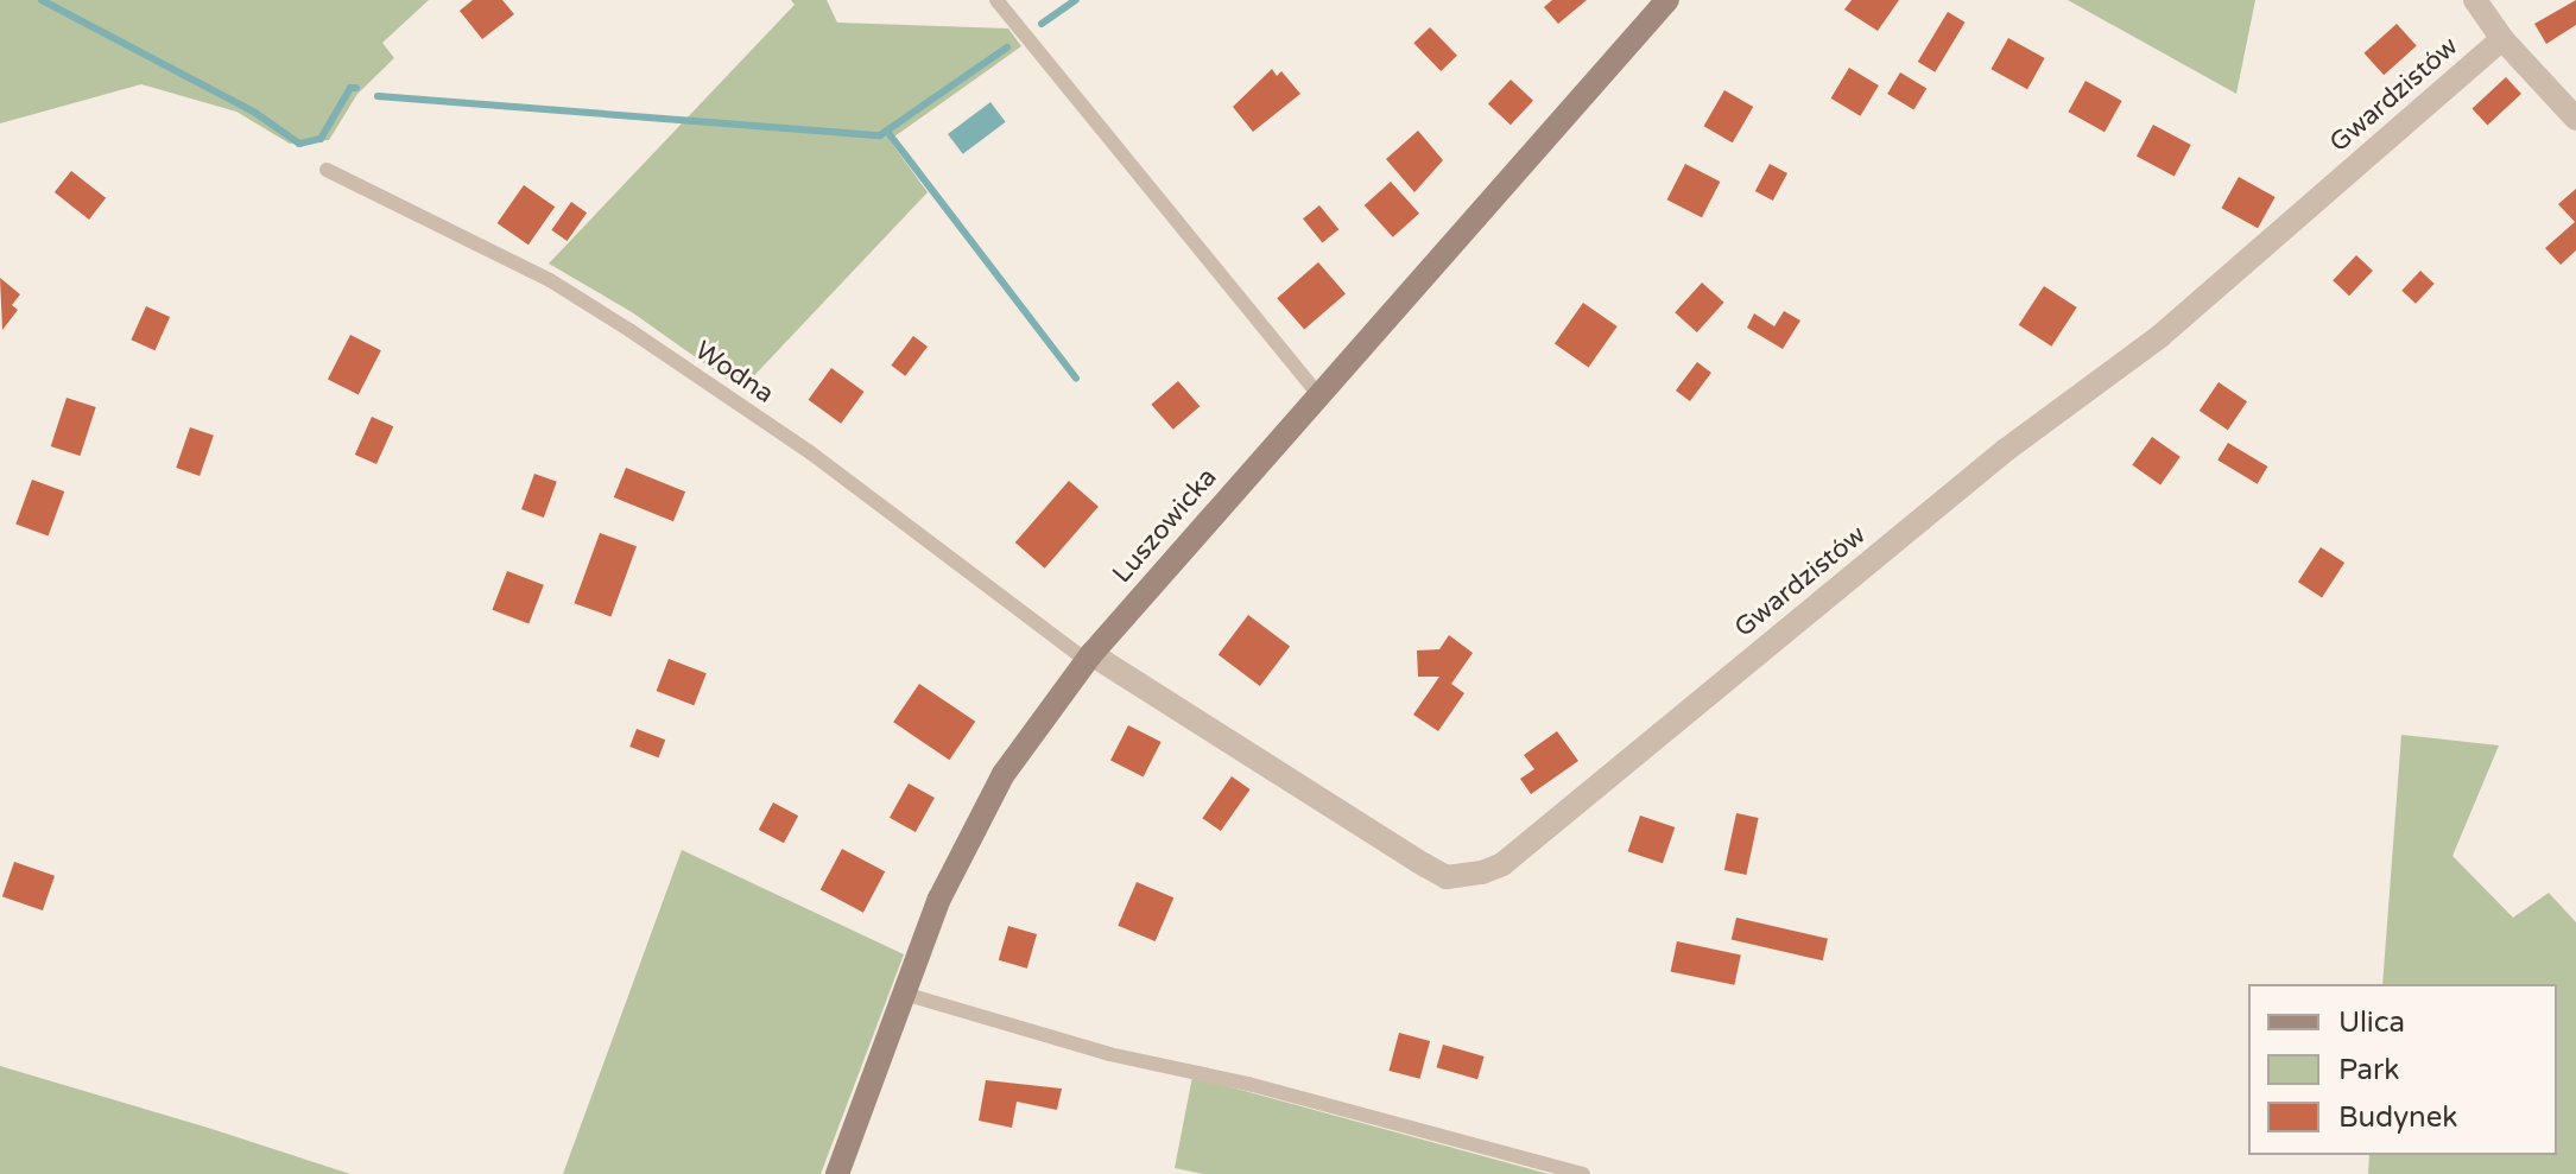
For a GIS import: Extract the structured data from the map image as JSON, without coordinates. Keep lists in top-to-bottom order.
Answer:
{
  "streets": {
    "street": ["Gwardzistów", "Luszowicka"],
    "lane": ["Wodna"]
  },
  "crossings": [
    ["Gwardzistów", "Wodna"],
    ["Gwardzistów", "Luszowicka"],
    ["Wodna", "Luszowicka"]
  ],
  "legend": ["Ulica", "Park", "Budynek"]
}
